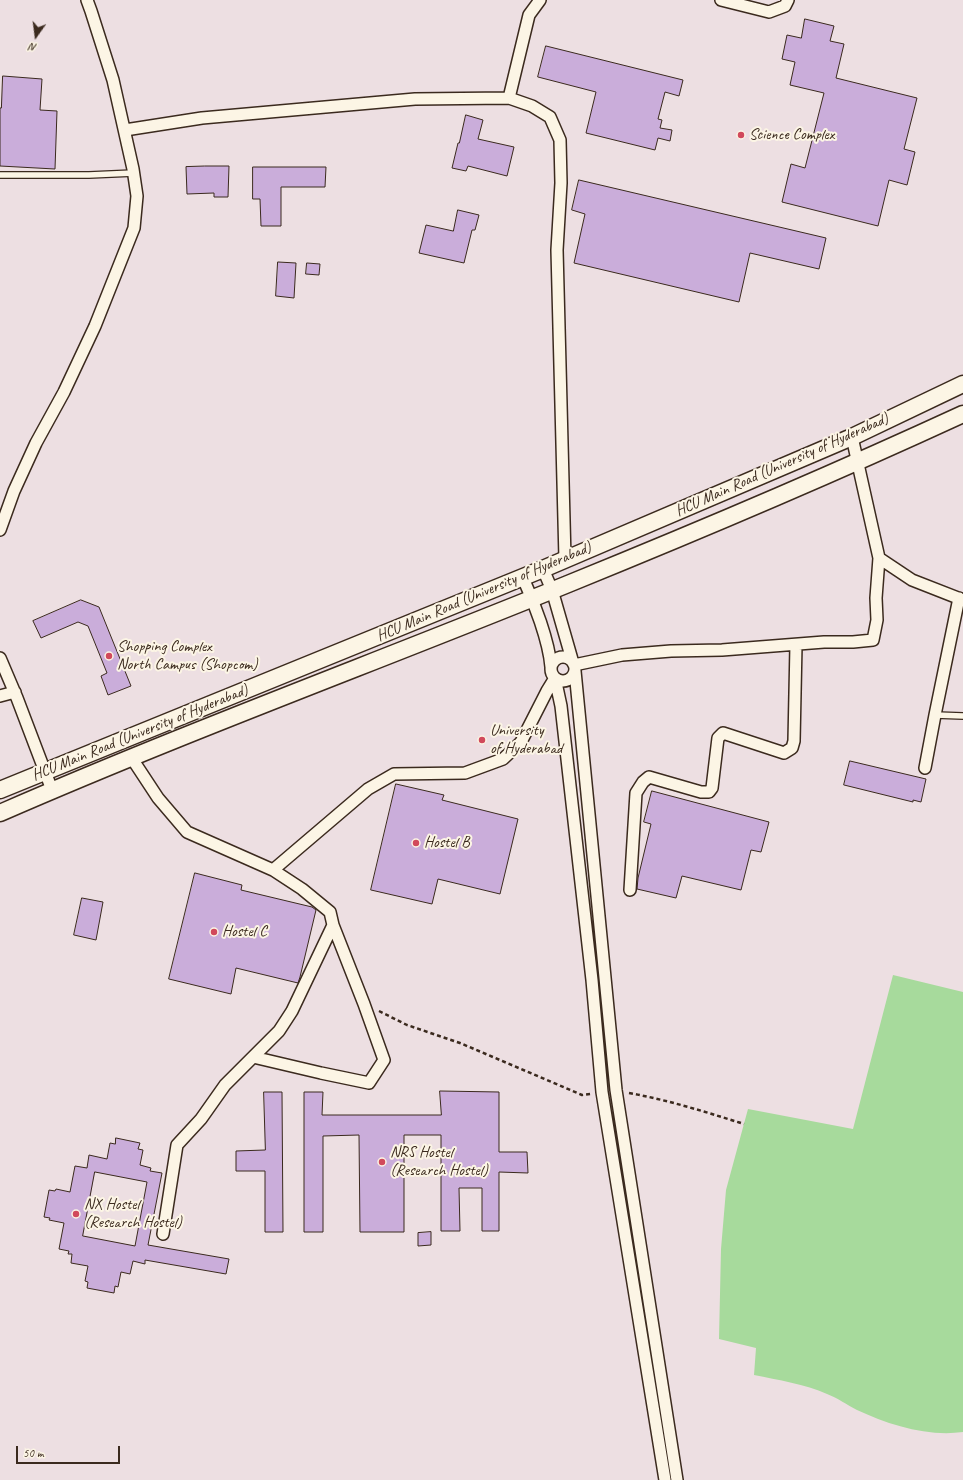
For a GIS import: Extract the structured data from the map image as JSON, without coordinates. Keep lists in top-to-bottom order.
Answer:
{
  "streets": {
    "street": ["HCU Main Road (University of Hyderabad)"]
  },
  "places": [
    "Science Complex",
    "Shopping Complex North Campus (Shopcom)",
    "University of Hyderabad",
    "Hostel B",
    "Hostel C",
    "NRS Hostel (Research Hostel)",
    "NX Hostel (Research Hostel)"
  ],
  "scale_bar": "50 m",
  "north": "bottom"
}
